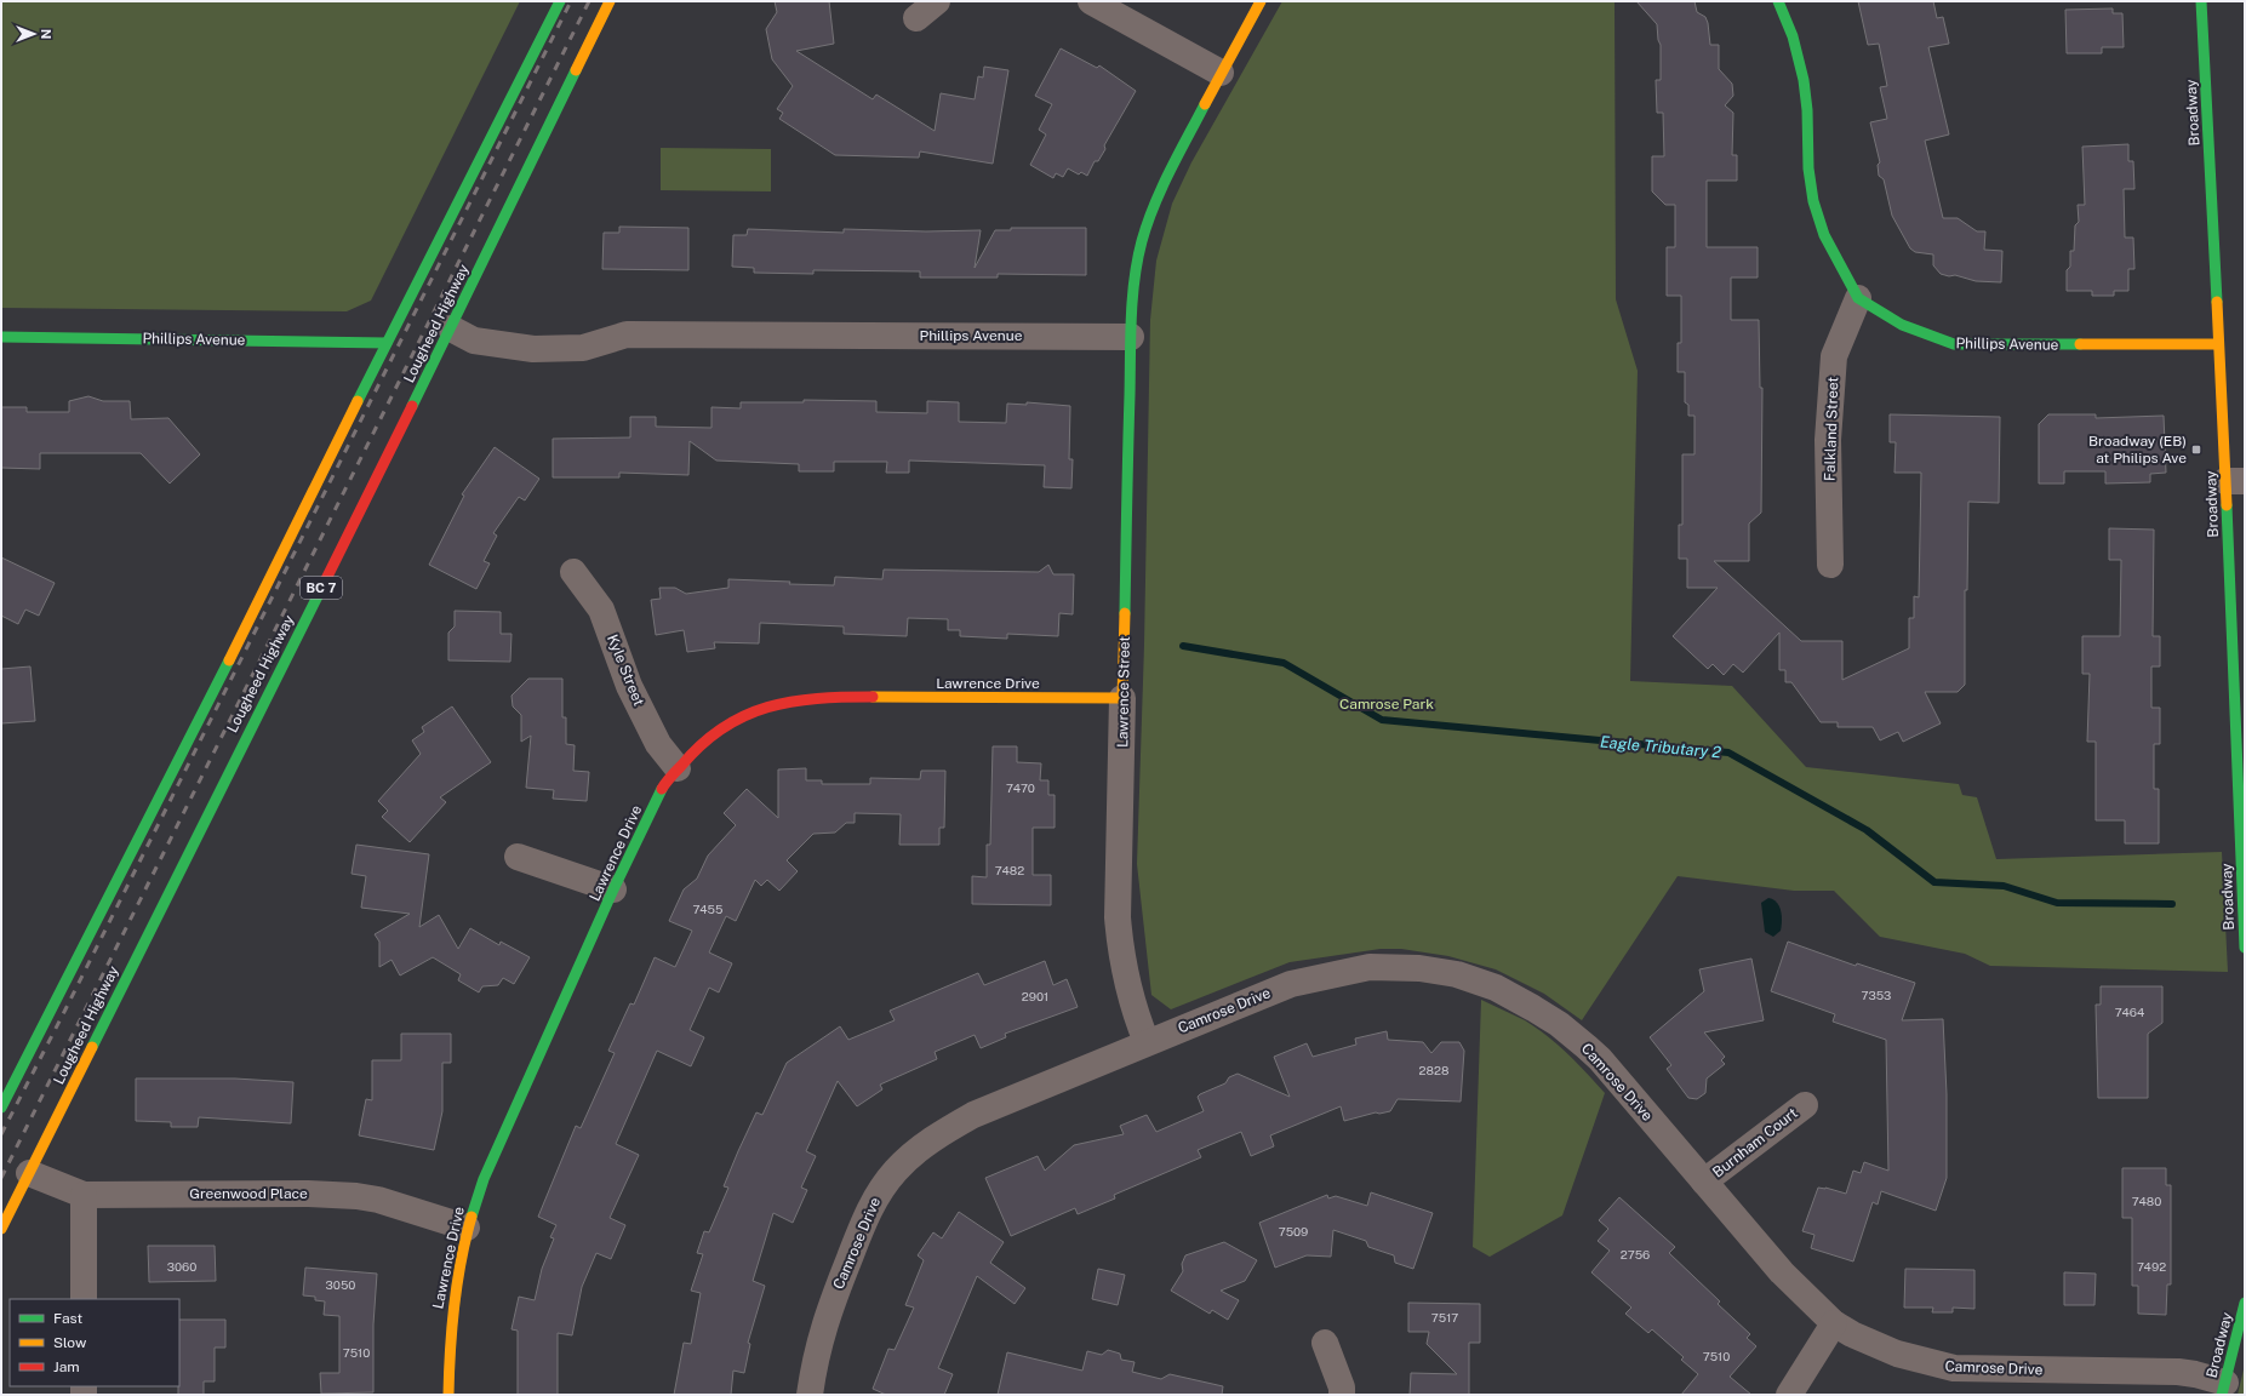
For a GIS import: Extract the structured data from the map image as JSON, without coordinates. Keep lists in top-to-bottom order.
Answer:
{
  "streets": {
    "street": [
      "Broadway",
      "Lougheed Highway",
      "Phillips Avenue",
      "Falkland Street",
      "BC 7",
      "Kyle Street",
      "Lawrence Drive",
      "Lawrence Street",
      "Camrose Drive",
      "Burnham Court",
      "Greenwood Place"
    ]
  },
  "crossings": [
    ["Broadway", "Phillips Avenue"],
    ["Broadway", "Camrose Drive"],
    ["Lougheed Highway", "Phillips Avenue"],
    ["Lougheed Highway", "Greenwood Place"],
    ["Phillips Avenue", "Falkland Street"],
    ["Phillips Avenue", "Lawrence Street"],
    ["Kyle Street", "Lawrence Drive"],
    ["Lawrence Drive", "Lawrence Street"],
    ["Lawrence Drive", "Greenwood Place"],
    ["Lawrence Street", "Camrose Drive"],
    ["Camrose Drive", "Burnham Court"]
  ],
  "water": ["Eagle Tributary 2"],
  "parks": ["Camrose Park"],
  "places": {
    "transit": ["Broadway (EB) at Philips Ave"]
  },
  "house_numbers": [
    "7470",
    "7482",
    "7455",
    "7353",
    "2901",
    "7464",
    "2828",
    "7480",
    "7509",
    "2756",
    "3060",
    "7492",
    "3050",
    "7517",
    "7510",
    "7510"
  ],
  "legend": ["Fast", "Slow", "Jam"],
  "north": "right"
}
